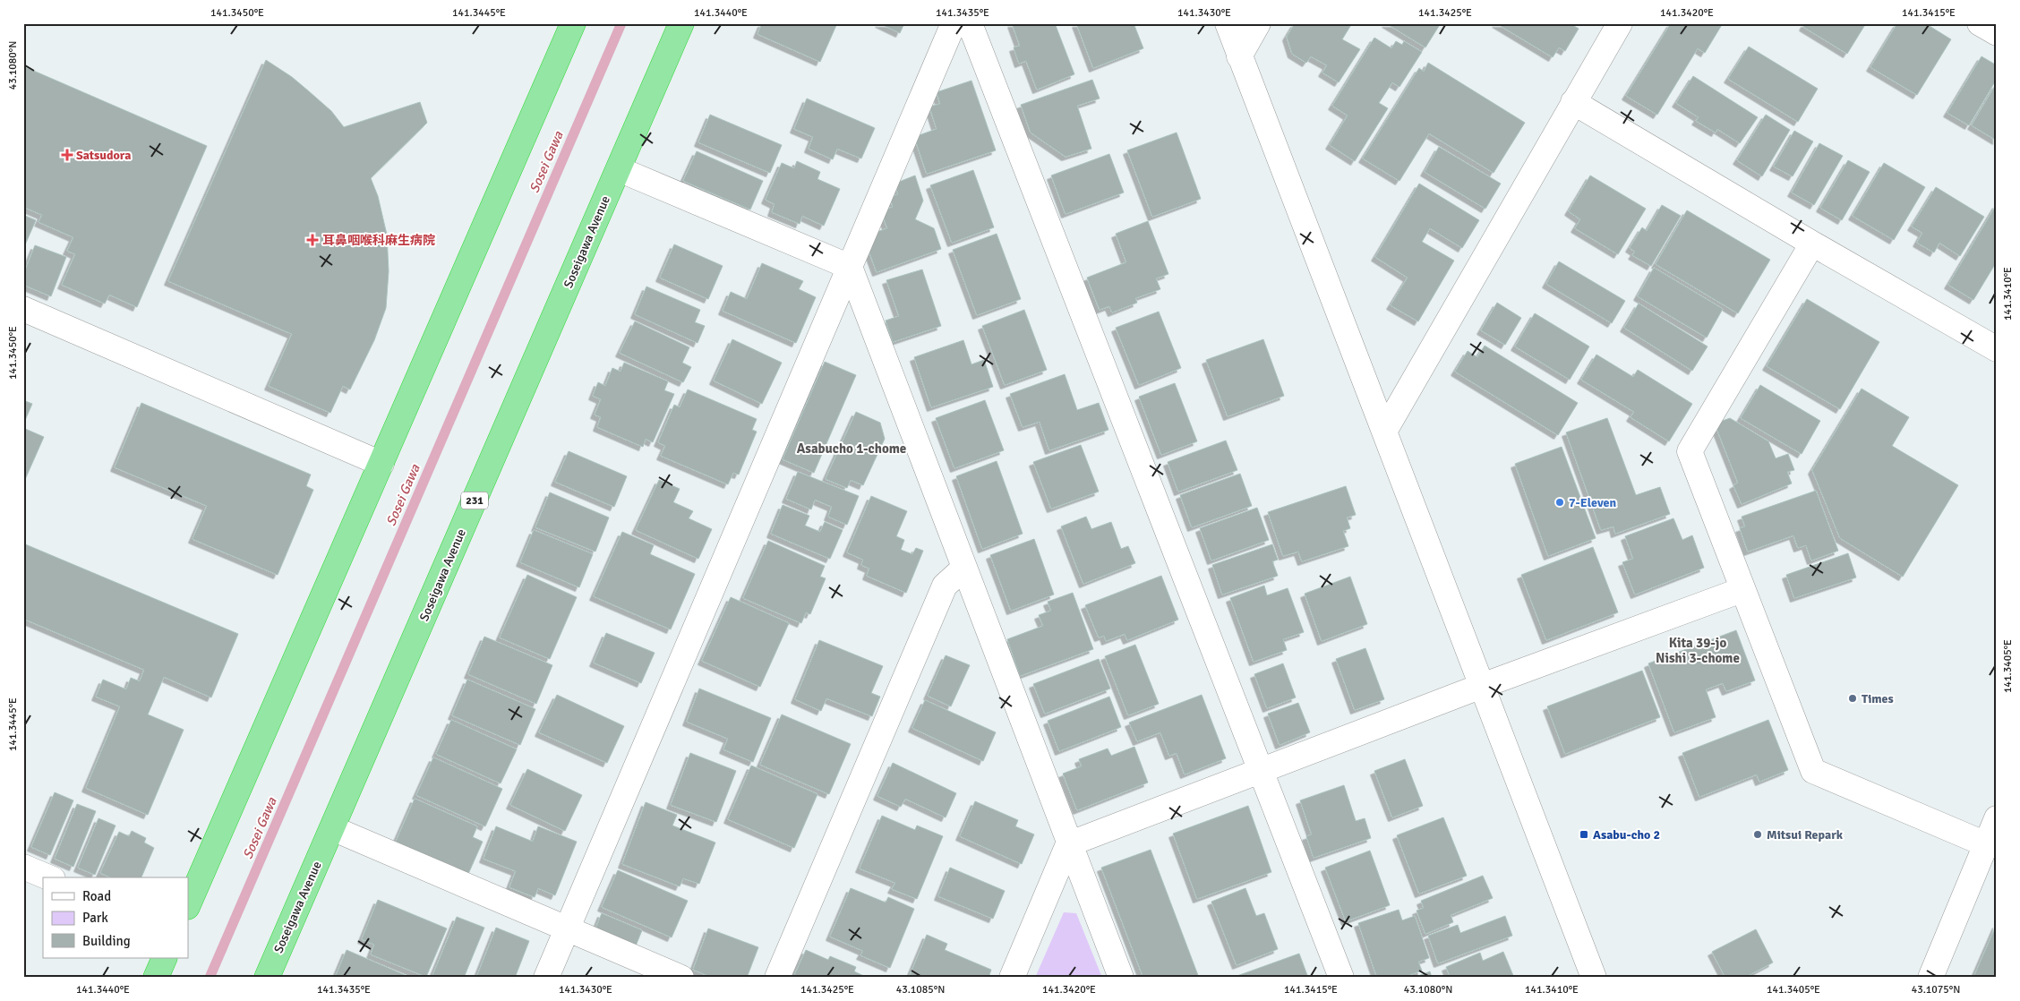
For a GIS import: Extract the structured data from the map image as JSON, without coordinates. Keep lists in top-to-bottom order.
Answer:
{
  "streets": {
    "highway": ["Soseigawa Avenue", "231"]
  },
  "districts": ["Asabucho 1-chome", "Kita 39-jo Nishi 3-chome"],
  "water": ["Sosei Gawa"],
  "places": {
    "health": ["Satsudora", "耳鼻咽喉科麻生病院"],
    "other": ["7-Eleven", "Times", "Mitsui Repark"],
    "transit": ["Asabu-cho 2"]
  },
  "legend": ["Road", "Park", "Building"],
  "coordinates": [
    "141.3450°E",
    "141.3445°E",
    "141.3440°E",
    "141.3435°E",
    "141.3430°E",
    "141.3425°E",
    "141.3420°E",
    "141.3415°E",
    "43.1080°N",
    "141.3410°E",
    "141.3405°E",
    "43.1085°N",
    "43.1075°N"
  ]
}
